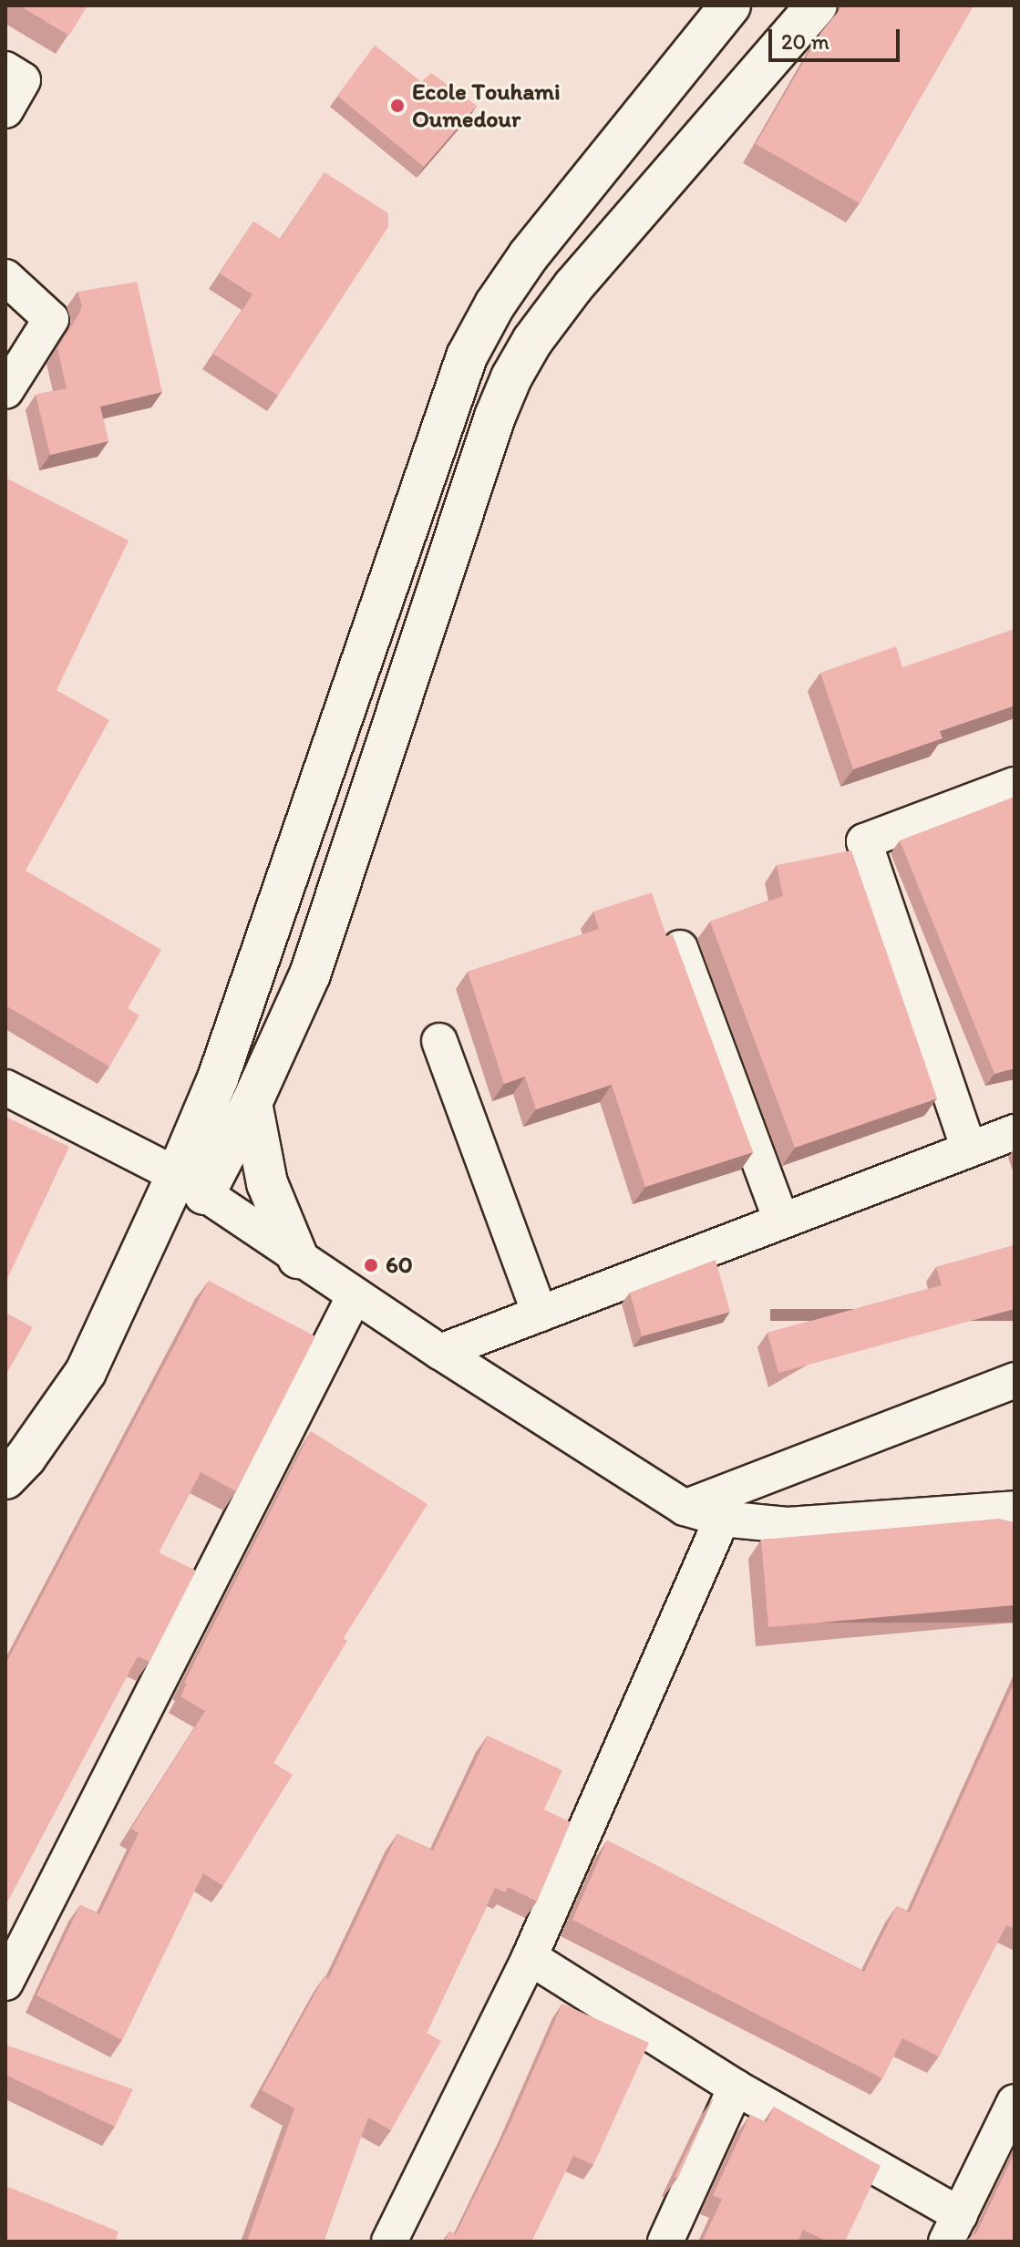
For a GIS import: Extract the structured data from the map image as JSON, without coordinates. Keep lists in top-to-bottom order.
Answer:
{
  "places": ["Ecole Touhami Oumedour", "60"],
  "scale_bar": "20 m"
}
